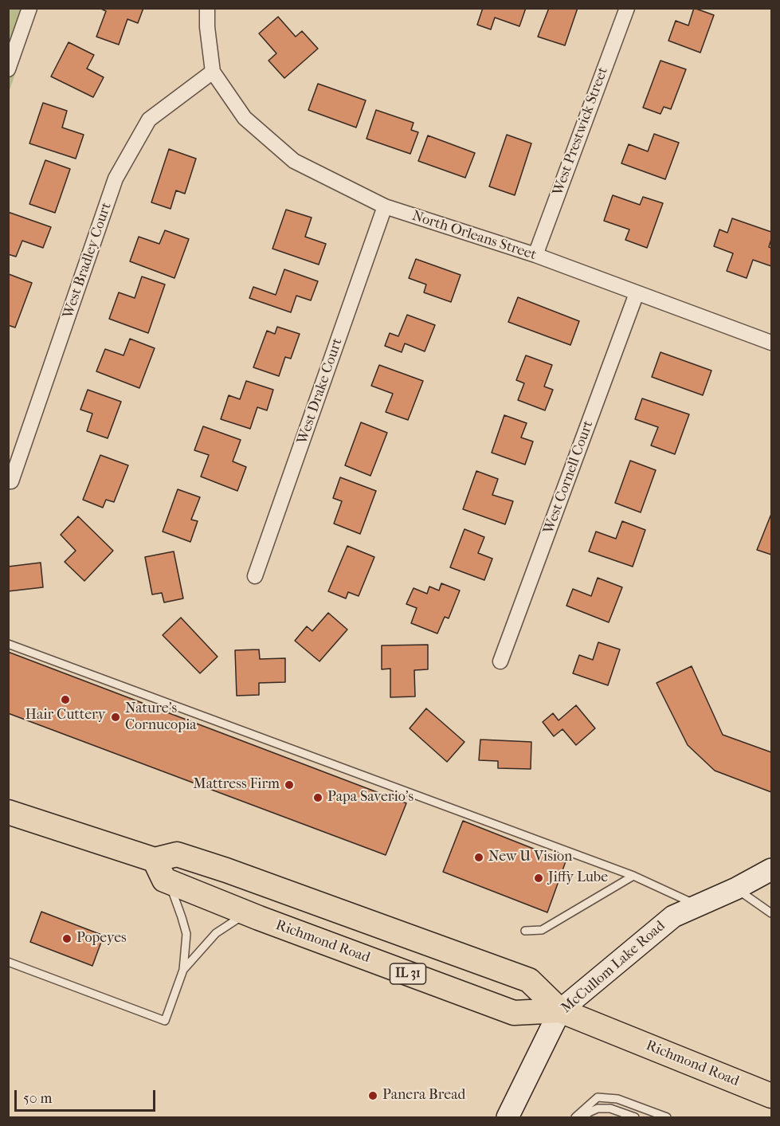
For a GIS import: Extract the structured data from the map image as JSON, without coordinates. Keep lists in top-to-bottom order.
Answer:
{
  "streets": {
    "main road": ["Richmond Road", "IL 31"],
    "street": [
      "West Prestwick Street",
      "North Orleans Street",
      "West Bradley Court",
      "West Drake Court",
      "West Cornell Court",
      "McCullom Lake Road"
    ]
  },
  "crossings": [
    ["West Prestwick Street", "North Orleans Street"],
    ["North Orleans Street", "West Bradley Court"],
    ["North Orleans Street", "West Drake Court"],
    ["North Orleans Street", "West Cornell Court"],
    ["Richmond Road", "McCullom Lake Road"]
  ],
  "places": [
    "Hair Cuttery",
    "Nature's Cornucopia",
    "Mattress Firm",
    "Papa Saverio's",
    "New U Vision",
    "Jiffy Lube",
    "Popeyes",
    "Panera Bread"
  ],
  "scale_bar": "50 m"
}
